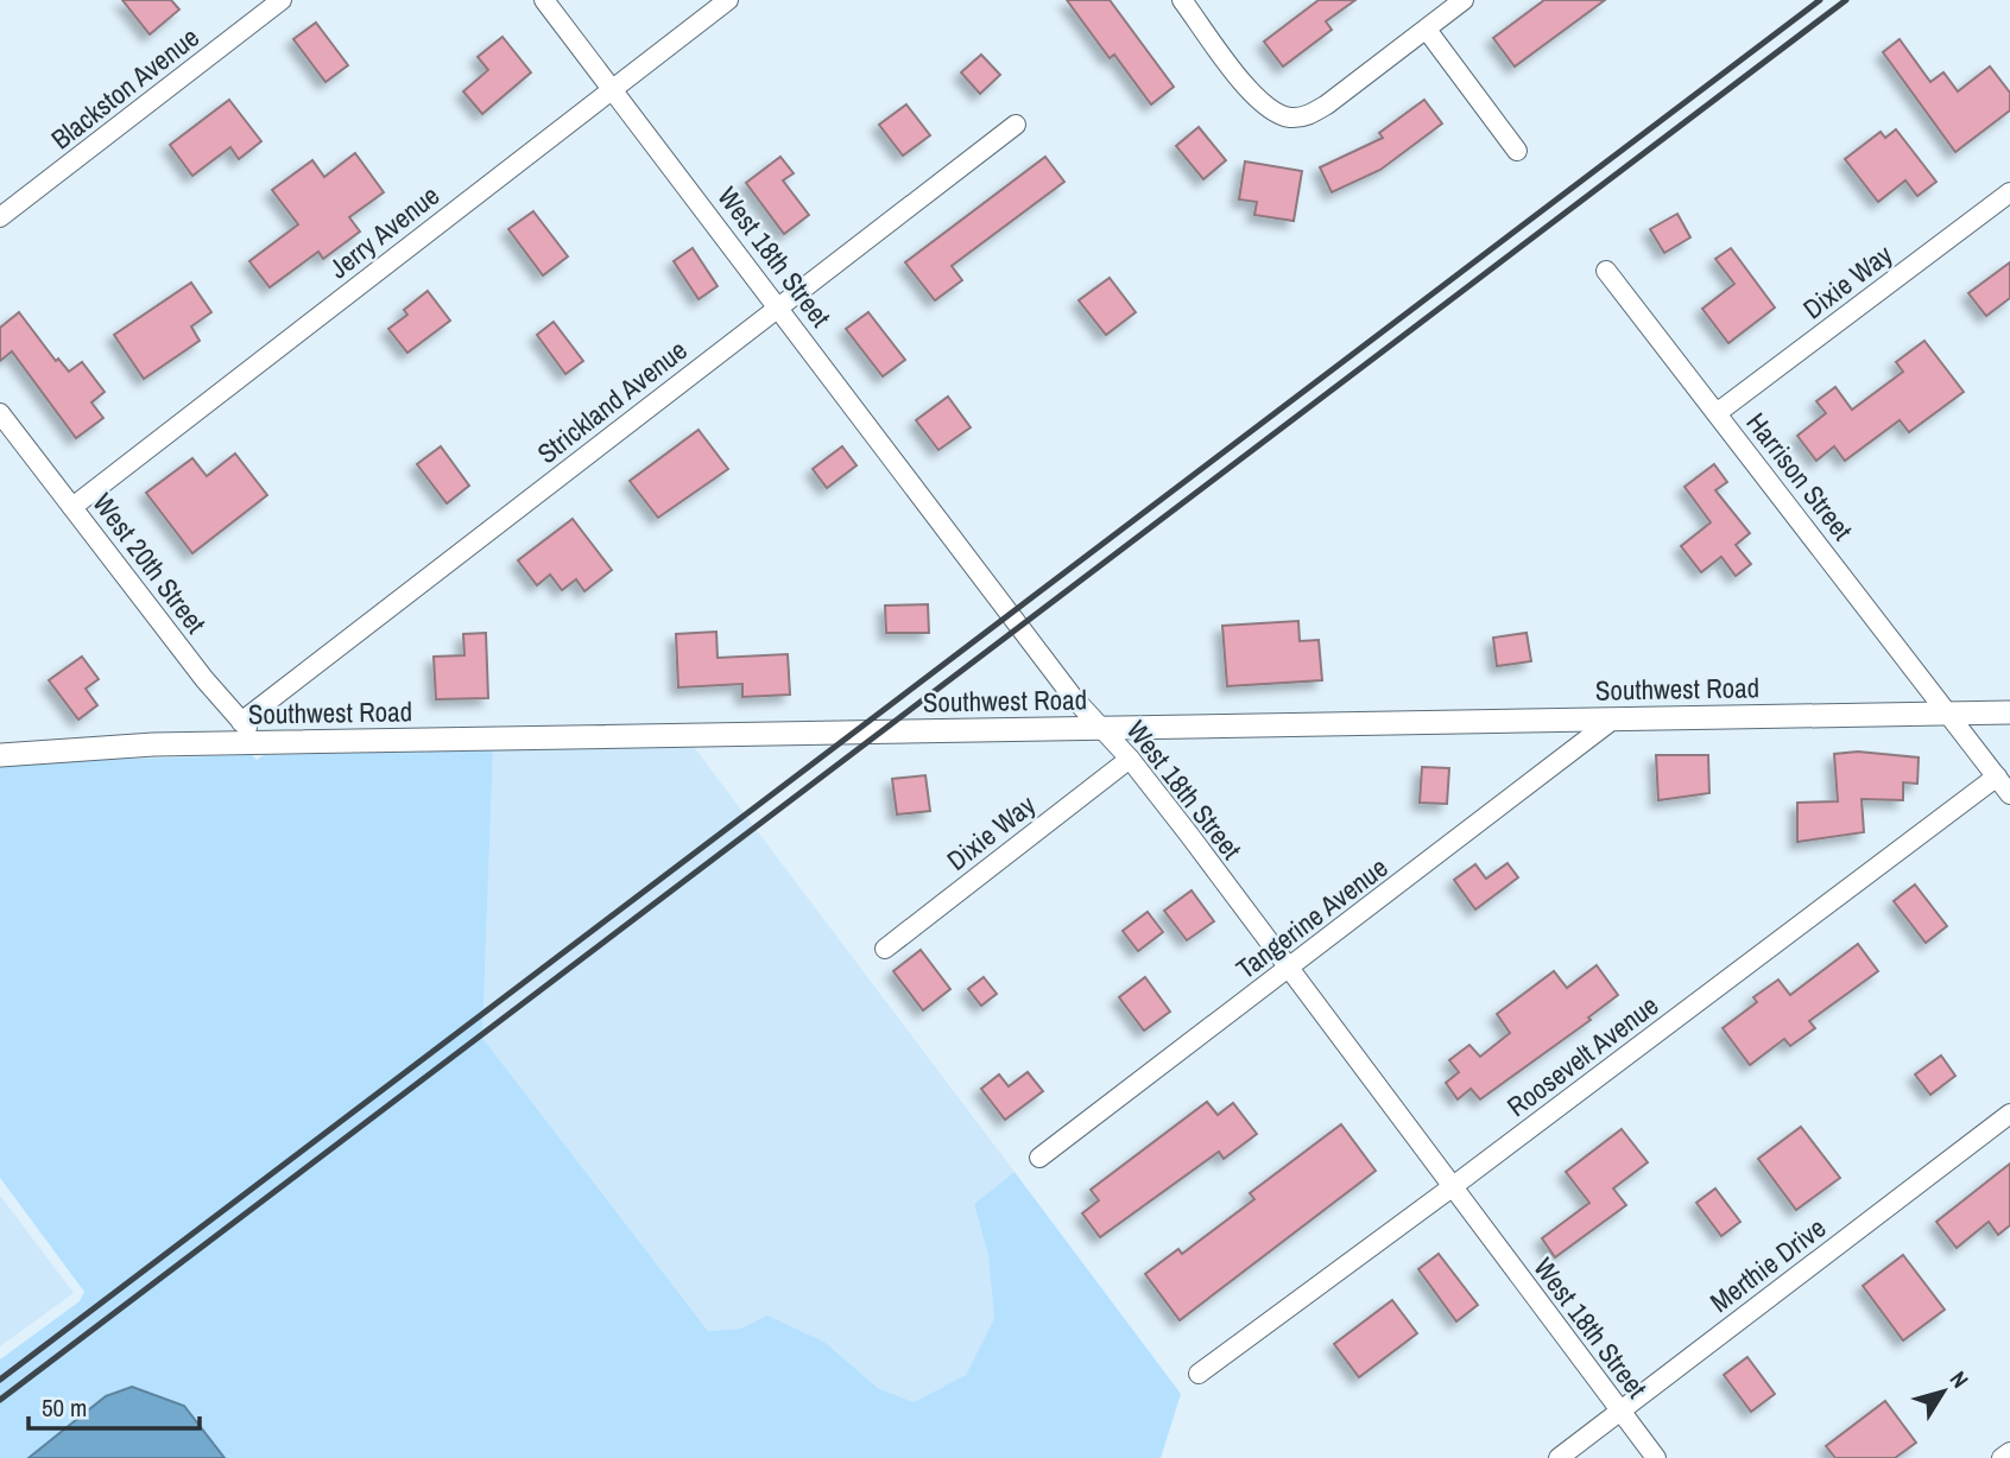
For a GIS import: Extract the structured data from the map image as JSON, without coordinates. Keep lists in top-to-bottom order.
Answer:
{
  "streets": {
    "street": [
      "Blackston Avenue",
      "Jerry Avenue",
      "West 18th Street",
      "Dixie Way",
      "Strickland Avenue",
      "Harrison Street",
      "West 20th Street",
      "Southwest Road",
      "Tangerine Avenue",
      "Roosevelt Avenue",
      "Merthie Drive"
    ]
  },
  "crossings": [
    ["Jerry Avenue", "West 18th Street"],
    ["Jerry Avenue", "West 20th Street"],
    ["West 18th Street", "Dixie Way"],
    ["West 18th Street", "Strickland Avenue"],
    ["West 18th Street", "Southwest Road"],
    ["West 18th Street", "Tangerine Avenue"],
    ["West 18th Street", "Roosevelt Avenue"],
    ["West 18th Street", "Merthie Drive"],
    ["Dixie Way", "Harrison Street"],
    ["Strickland Avenue", "West 20th Street"],
    ["Harrison Street", "Southwest Road"],
    ["Harrison Street", "Roosevelt Avenue"],
    ["West 20th Street", "Southwest Road"],
    ["Southwest Road", "Tangerine Avenue"]
  ],
  "scale_bar": "50 m",
  "north": "top right"
}
